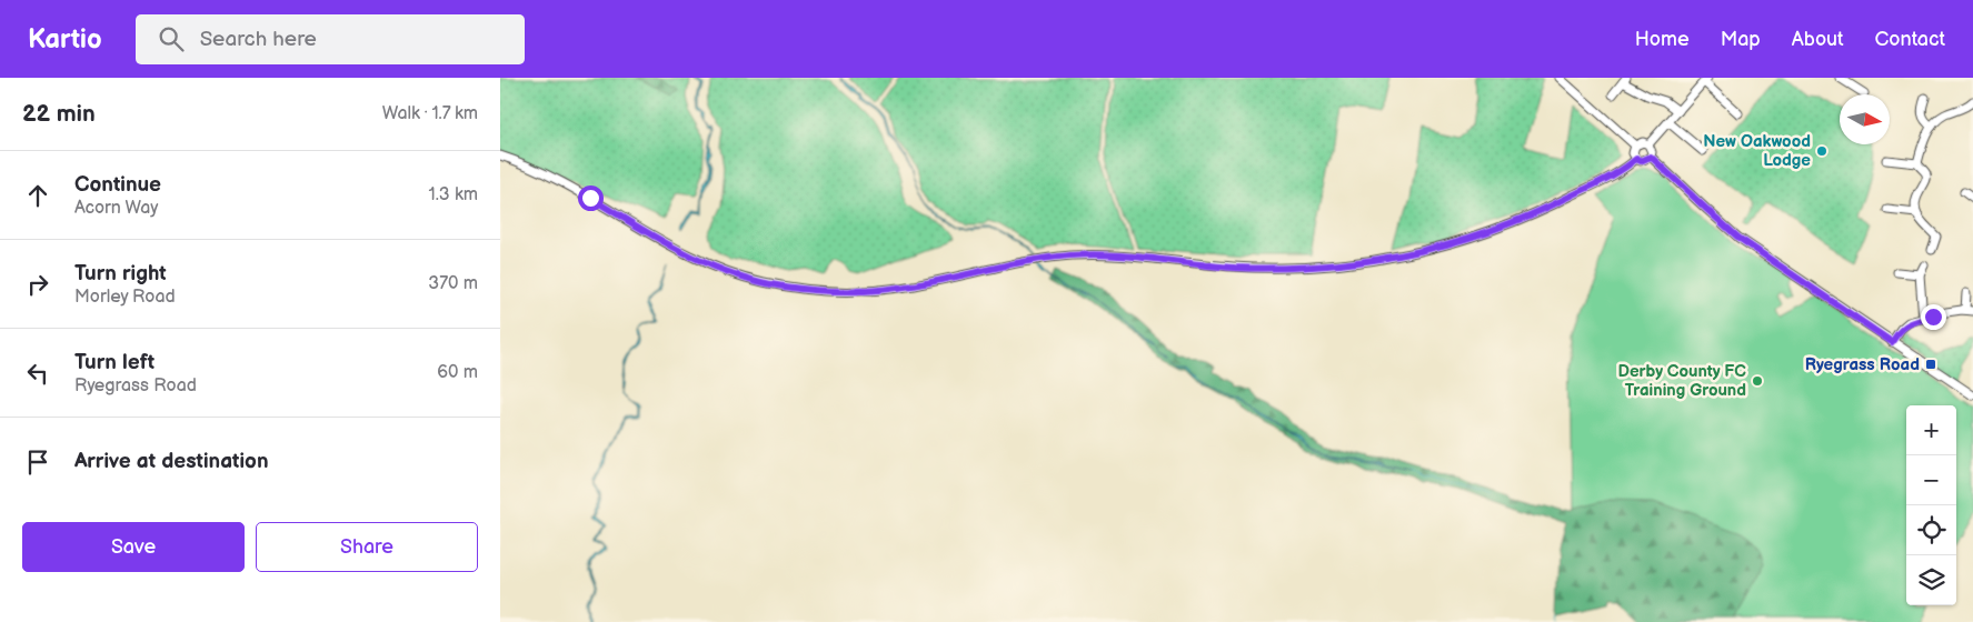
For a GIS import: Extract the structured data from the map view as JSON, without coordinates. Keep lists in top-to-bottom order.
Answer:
{
  "places": {
    "other": ["New Oakwood Lodge", "Derby County FC Training Ground"],
    "transit": ["Ryegrass Road"]
  },
  "north": "right",
  "page": {
    "header": "Kartio",
    "search": "Search here",
    "nav": [
      "Home",
      "Map",
      "About",
      "Contact"
    ],
    "heading": ["22 min", "Walk · 1.7 km"],
    "list": [
      ["Continue", "Acorn Way", "1.3 km"],
      ["Turn right", "Morley Road", "370 m"],
      ["Turn left", "Ryegrass Road", "60 m"],
      "Arrive at destination"
    ],
    "map_buttons": ["+", "−"],
    "buttons": ["Save", "Share"]
  }
}
